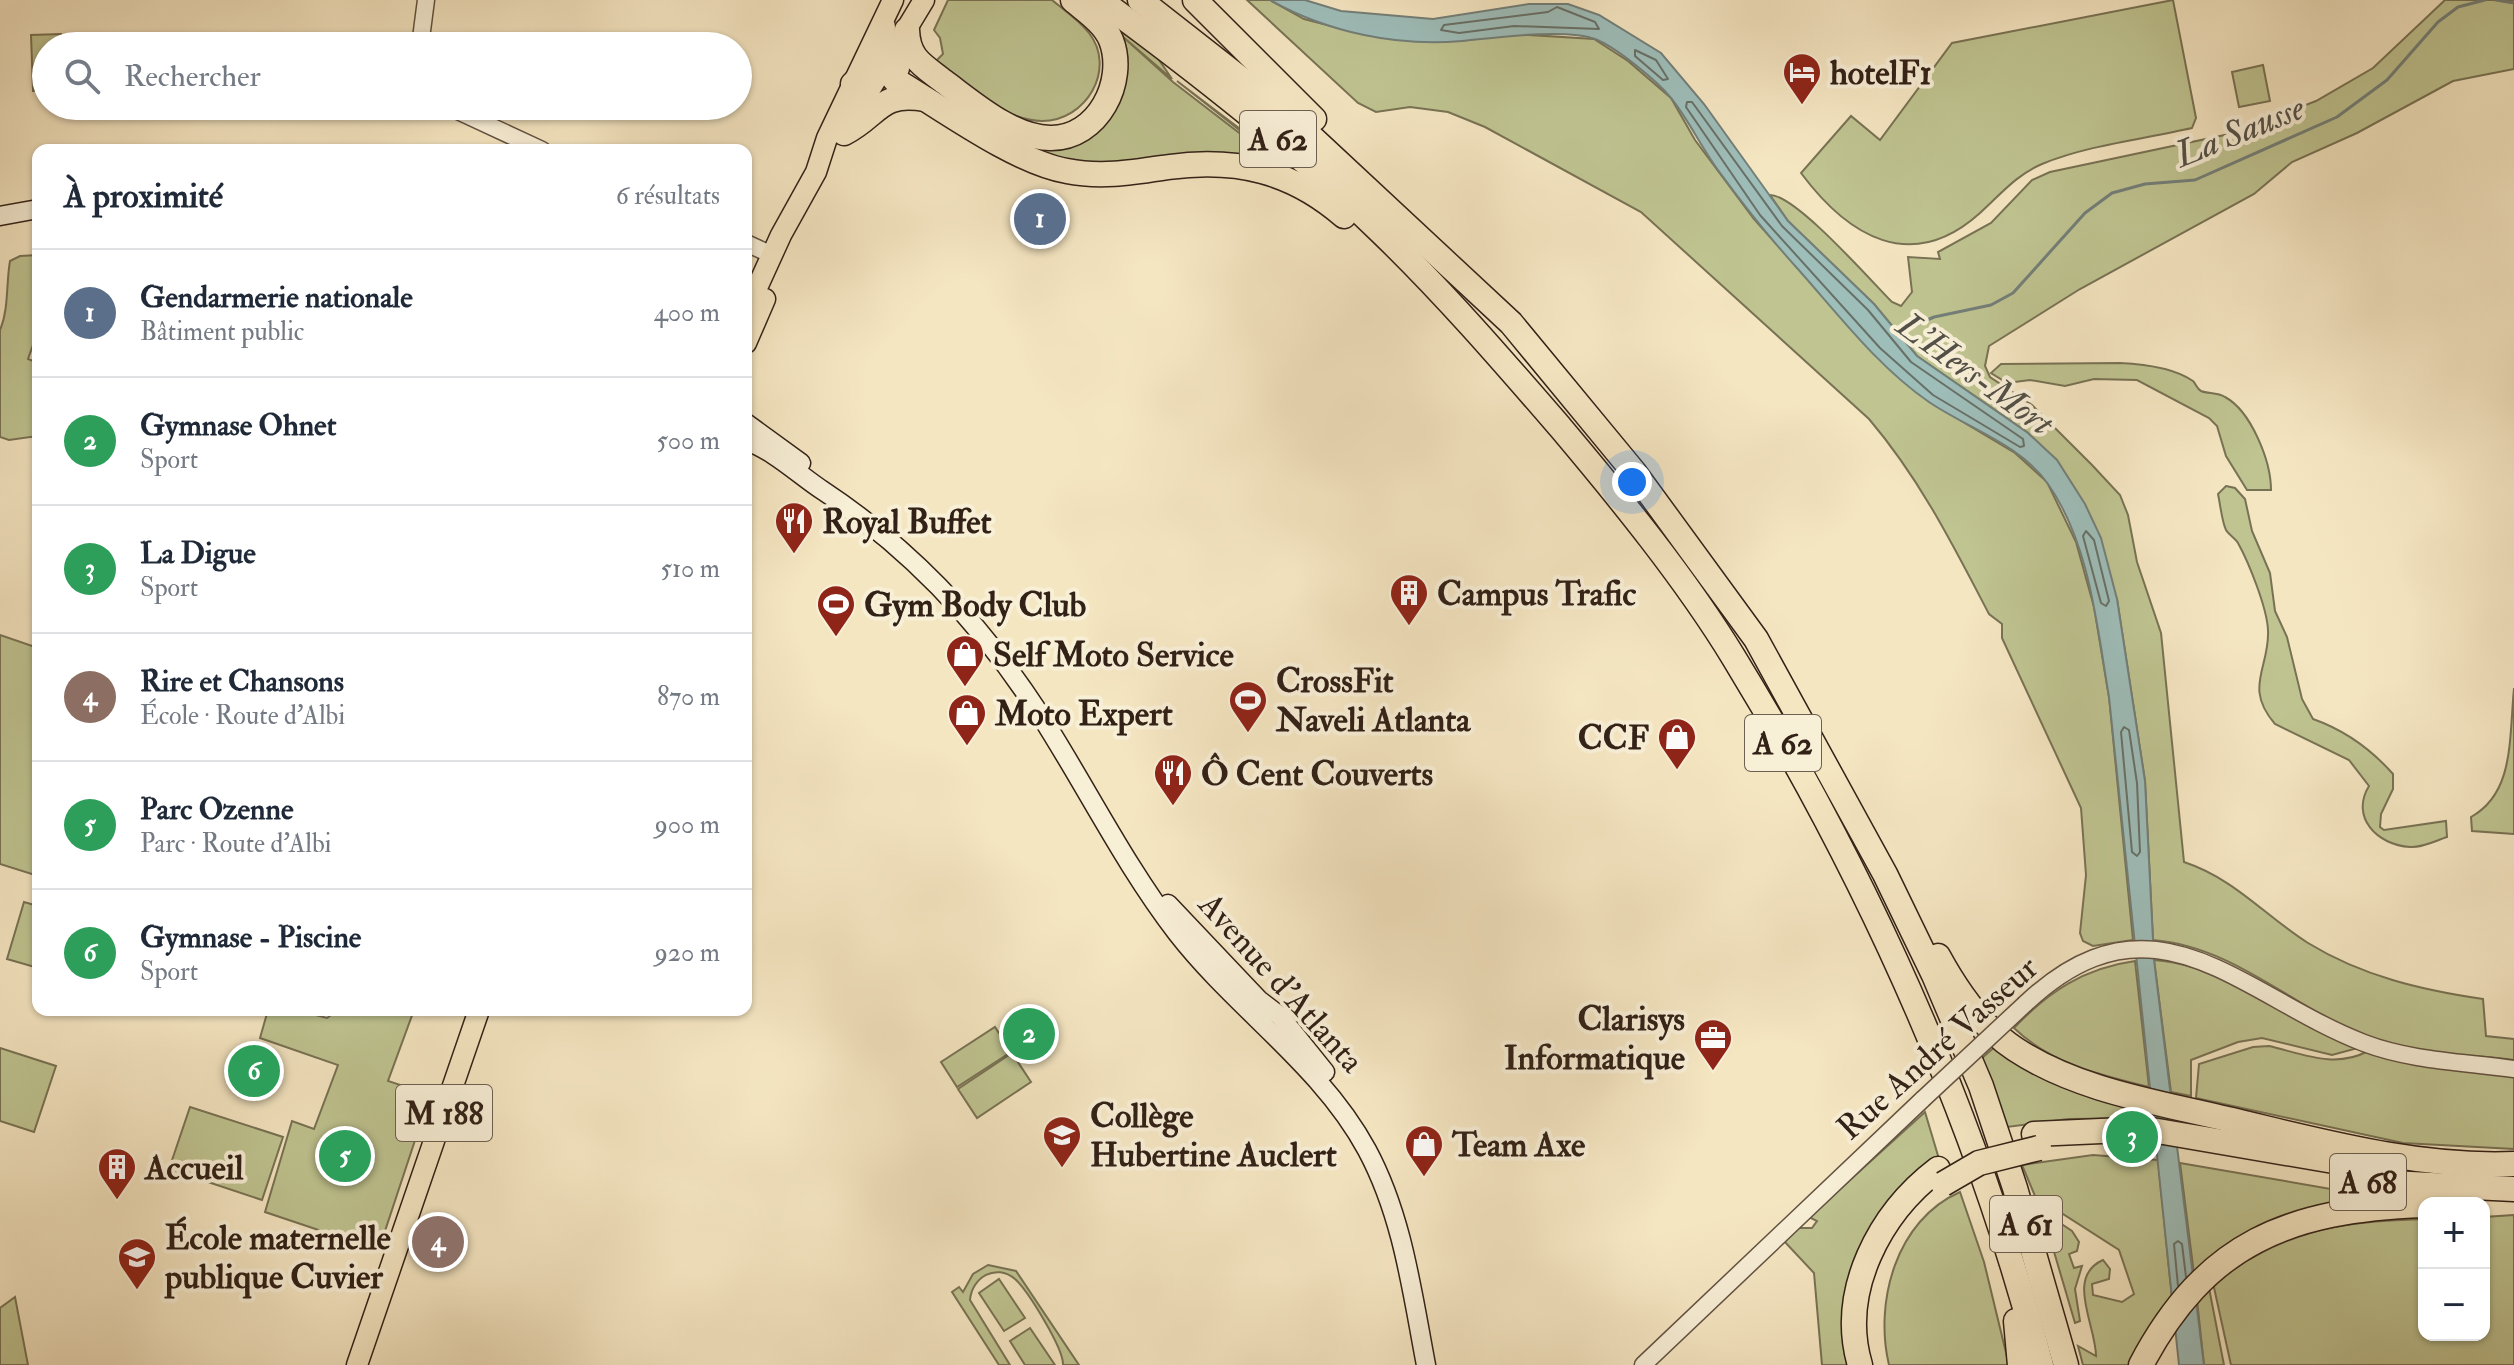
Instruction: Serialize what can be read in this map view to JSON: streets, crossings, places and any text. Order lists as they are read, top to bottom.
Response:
{
  "streets": {
    "highway": ["A 62", "A 68", "A 61"],
    "main road": ["Avenue d'Atlanta", "M 188"],
    "street": ["Rue André Vasseur"]
  },
  "crossings": [
    ["A 62", "A 61"]
  ],
  "water": ["La Sausse", "L'Hers-Mort"],
  "places": {
    "hotel": ["hotelF1"],
    "restaurant": ["Royal Buffet", "Ô Cent Couverts"],
    "building": ["Campus Trafic", "Accueil"],
    "sports": ["Gym Body Club", "CrossFit Naveli Atlanta"],
    "shop": [
      "Self Moto Service",
      "Moto Expert",
      "CCF",
      "Team Axe"
    ],
    "office": ["Clarisys Informatique"],
    "school or university": ["Collège Hubertine Auclert", "École maternelle publique Cuvier"]
  },
  "page": {
    "search": "Rechercher",
    "heading": ["À proximité", "6 résultats"],
    "pins": [
      "1",
      "2",
      "6",
      "3",
      "5",
      "4"
    ],
    "list": [
      {
        "mark": "1",
        "name": "Gendarmerie nationale",
        "note": "Bâtiment public",
        "value": "400 m"
      },
      {
        "mark": "2",
        "name": "Gymnase Ohnet",
        "note": "Sport",
        "value": "500 m"
      },
      {
        "mark": "3",
        "name": "La Digue",
        "note": "Sport",
        "value": "510 m"
      },
      {
        "mark": "4",
        "name": "Rire et Chansons",
        "note": "École · Route d'Albi",
        "value": "870 m"
      },
      {
        "mark": "5",
        "name": "Parc Ozenne",
        "note": "Parc · Route d'Albi",
        "value": "900 m"
      },
      {
        "mark": "6",
        "name": "Gymnase - Piscine",
        "note": "Sport",
        "value": "920 m"
      }
    ],
    "map_buttons": ["+", "−"]
  }
}
